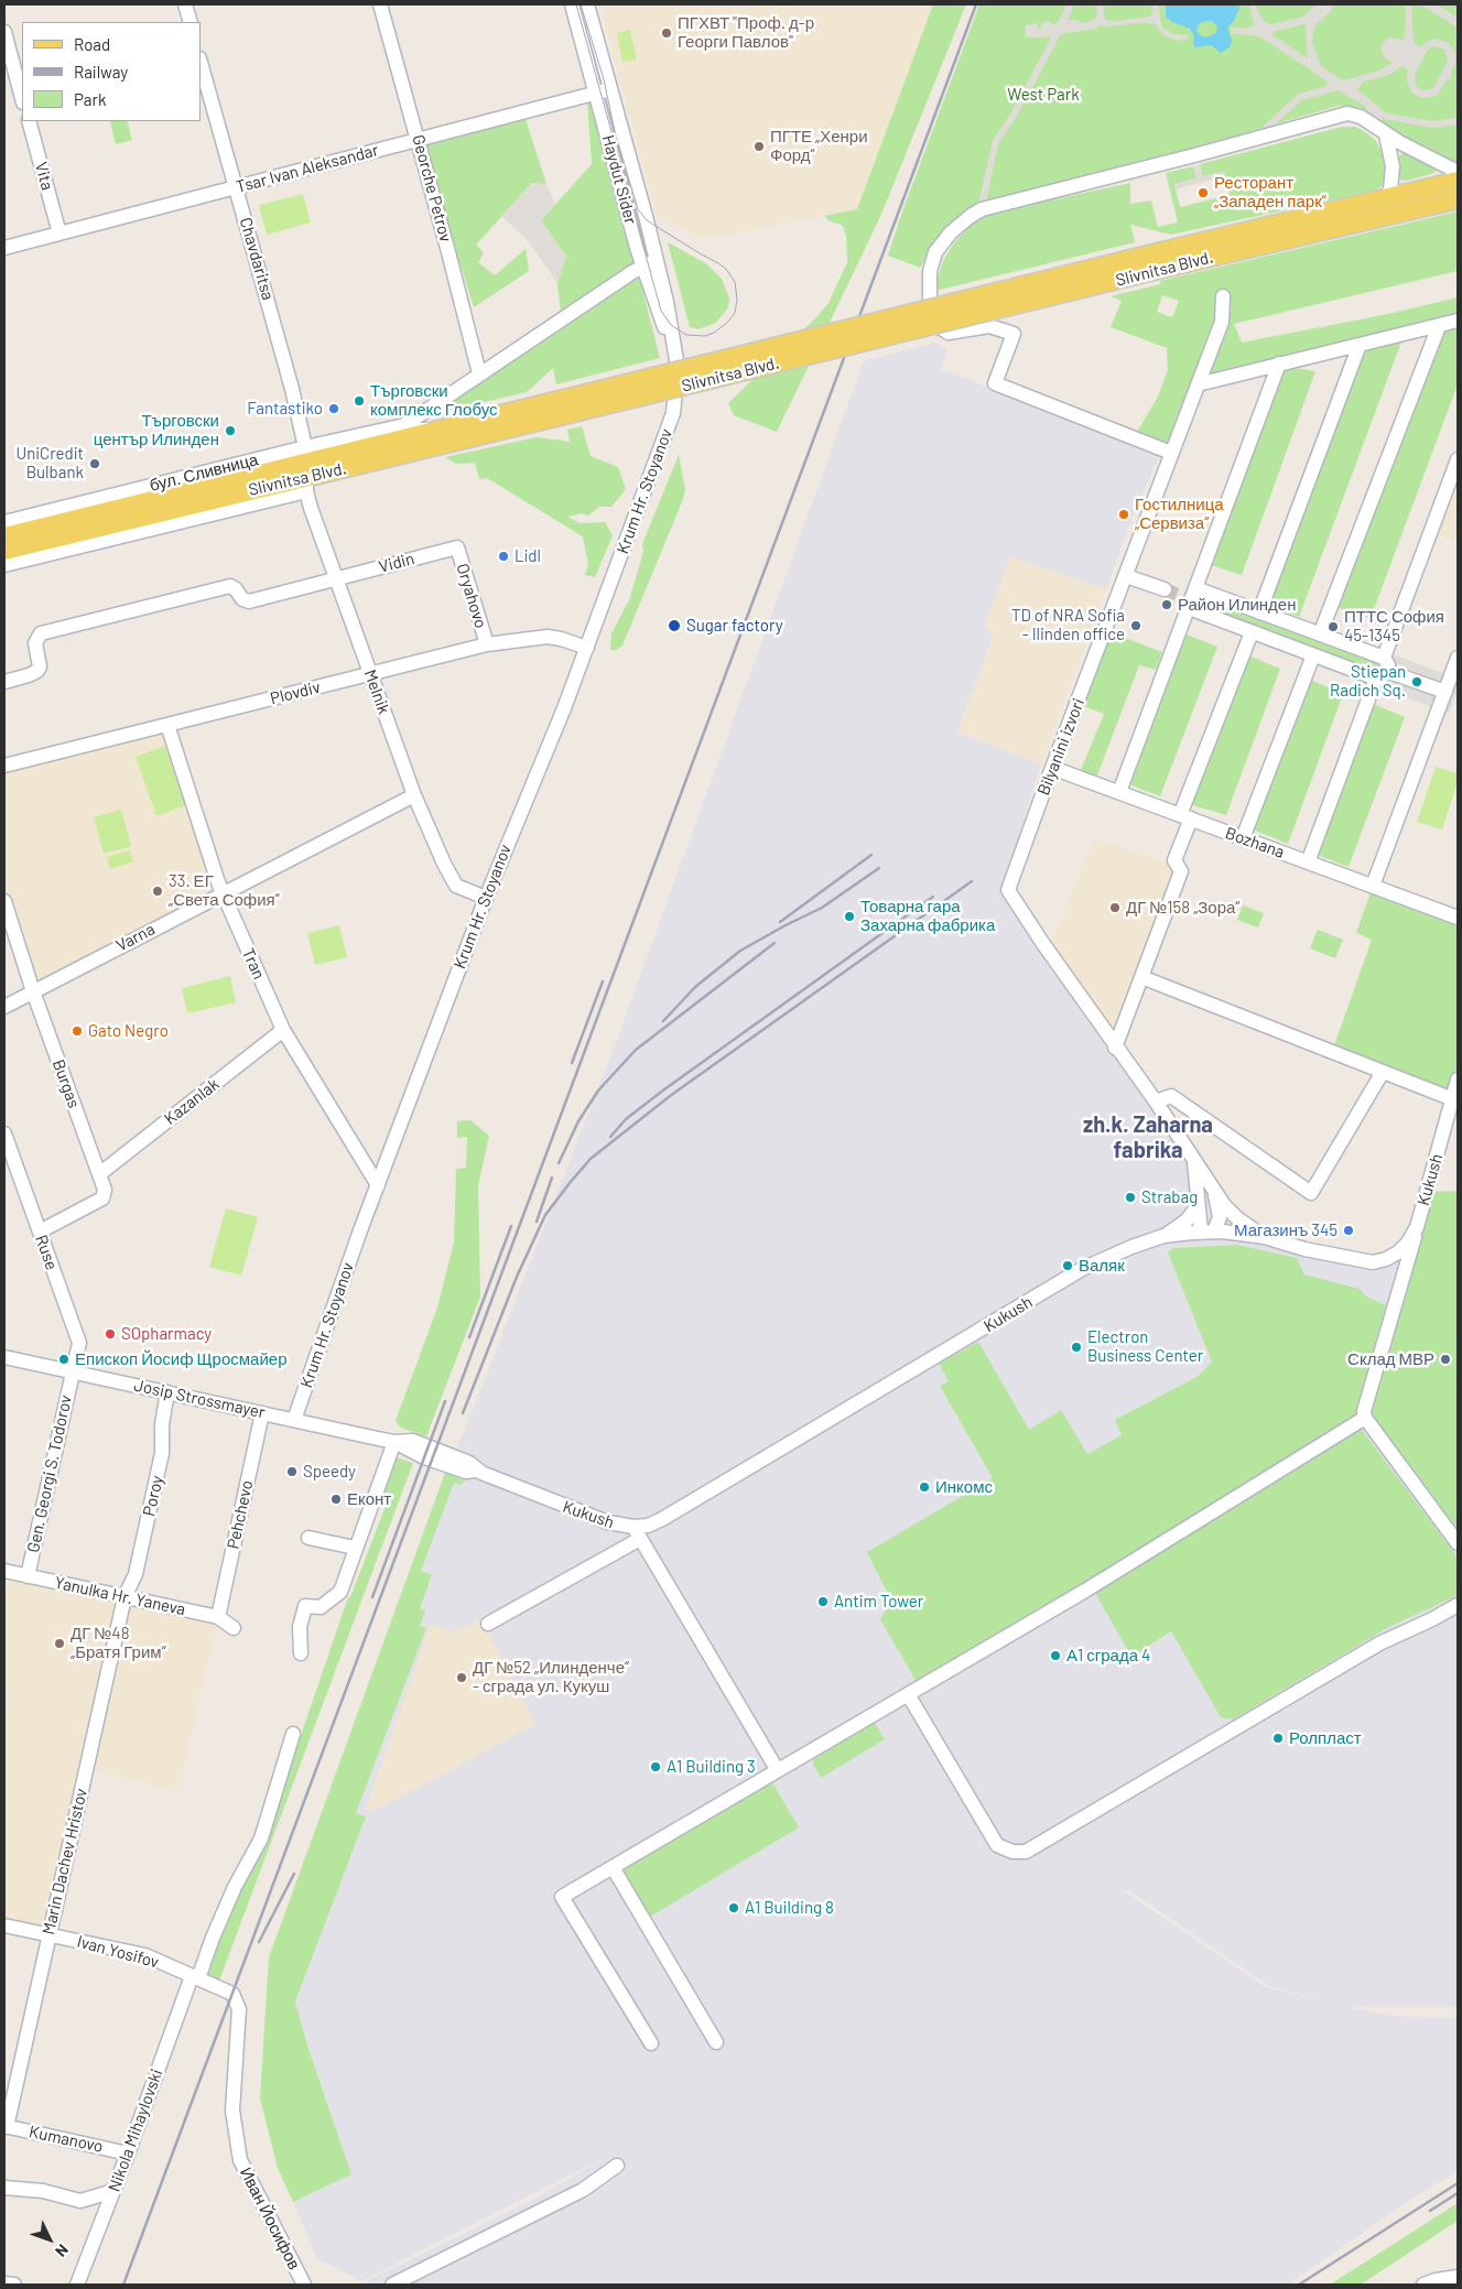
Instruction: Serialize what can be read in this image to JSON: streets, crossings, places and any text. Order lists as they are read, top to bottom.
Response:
{
  "streets": {
    "main road": ["Slivnitsa Blvd."],
    "street": [
      "Tsar Ivan Aleksandar",
      "Vita",
      "Haydut Sider",
      "Georche Petrov",
      "Chavdaritsa",
      "бул. Сливница",
      "Krum Hr. Stoyanov",
      "Vidin",
      "Oryahovo",
      "Melnik",
      "Plovdiv",
      "Bilyanini izvori",
      "Bozhana",
      "Varna",
      "Tran",
      "Burgas",
      "Kazanlak",
      "Kukush",
      "Ruse",
      "Josip Strossmayer",
      "Gen. Georgi S. Todorov",
      "Poroy",
      "Pehchevo",
      "Yanulka Hr. Yaneva",
      "Marin Dachev Hristov",
      "Ivan Yosifov",
      "Nikola Mihaylovski",
      "Kumanovo",
      "Иван Йосифов"
    ]
  },
  "crossings": [
    ["Tsar Ivan Aleksandar", "Vita"],
    ["Tsar Ivan Aleksandar", "Haydut Sider"],
    ["Tsar Ivan Aleksandar", "Georche Petrov"],
    ["Tsar Ivan Aleksandar", "Chavdaritsa"],
    ["Haydut Sider", "Krum Hr. Stoyanov"],
    ["Chavdaritsa", "Slivnitsa Blvd."],
    ["Chavdaritsa", "бул. Сливница"],
    ["Chavdaritsa", "Melnik"],
    ["Slivnitsa Blvd.", "бул. Сливница"],
    ["Slivnitsa Blvd.", "Melnik"],
    ["бул. Сливница", "Melnik"],
    ["Krum Hr. Stoyanov", "Melnik"],
    ["Krum Hr. Stoyanov", "Plovdiv"],
    ["Krum Hr. Stoyanov", "Tran"],
    ["Krum Hr. Stoyanov", "Josip Strossmayer"],
    ["Vidin", "Oryahovo"],
    ["Vidin", "Melnik"],
    ["Oryahovo", "Plovdiv"],
    ["Melnik", "Plovdiv"],
    ["Melnik", "Varna"],
    ["Plovdiv", "Tran"],
    ["Bilyanini izvori", "Bozhana"],
    ["Bilyanini izvori", "Kukush"],
    ["Varna", "Tran"],
    ["Varna", "Burgas"],
    ["Tran", "Kazanlak"],
    ["Burgas", "Kazanlak"],
    ["Burgas", "Ruse"],
    ["Kukush", "Josip Strossmayer"],
    ["Ruse", "Josip Strossmayer"],
    ["Ruse", "Gen. Georgi S. Todorov"],
    ["Josip Strossmayer", "Gen. Georgi S. Todorov"],
    ["Josip Strossmayer", "Poroy"],
    ["Josip Strossmayer", "Pehchevo"],
    ["Gen. Georgi S. Todorov", "Yanulka Hr. Yaneva"],
    ["Poroy", "Yanulka Hr. Yaneva"],
    ["Poroy", "Marin Dachev Hristov"],
    ["Pehchevo", "Yanulka Hr. Yaneva"],
    ["Yanulka Hr. Yaneva", "Marin Dachev Hristov"],
    ["Marin Dachev Hristov", "Ivan Yosifov"],
    ["Marin Dachev Hristov", "Kumanovo"],
    ["Ivan Yosifov", "Nikola Mihaylovski"],
    ["Ivan Yosifov", "Иван Йосифов"],
    ["Nikola Mihaylovski", "Kumanovo"],
    ["Nikola Mihaylovski", "Иван Йосифов"]
  ],
  "districts": ["zh.k. Zaharna fabrika"],
  "parks": ["West Park"],
  "places": [
    "ПГХВТ \"Проф. д-р Георги Павлов\"",
    "ПГТЕ „Хенри Форд“",
    "Ресторант „Западен парк“",
    "Търговски комплекс Глобус",
    "Fantastiko",
    "Търговски център Илинден",
    "UniCredit Bulbank",
    "Гостилница „Сервиза“",
    "Lidl",
    "Район Илинден",
    "Sugar factory",
    "TD of NRA Sofia - Ilinden office",
    "ПТТС София 45-1345",
    "Stiepan Radich Sq.",
    "33. ЕГ „Света София“",
    "ДГ №158 „Зора“",
    "Товарна гара Захарна фабрика",
    "Gato Negro",
    "Strabag",
    "Магазинъ 345",
    "Валяк",
    "SOpharmacy",
    "Electron Business Center",
    "Епископ Йосиф Щросмайер",
    "Склад МВР",
    "Speedy",
    "Инкомс",
    "Еконт",
    "Antim Tower",
    "ДГ №48 „Братя Грим“",
    "А1 сграда 4",
    "ДГ №52 „Илинденче“ - сграда ул. Кукуш",
    "Ролпласт",
    "A1 Building 3",
    "A1 Building 8"
  ],
  "legend": ["Road", "Railway", "Park"],
  "north": "bottom right"
}
